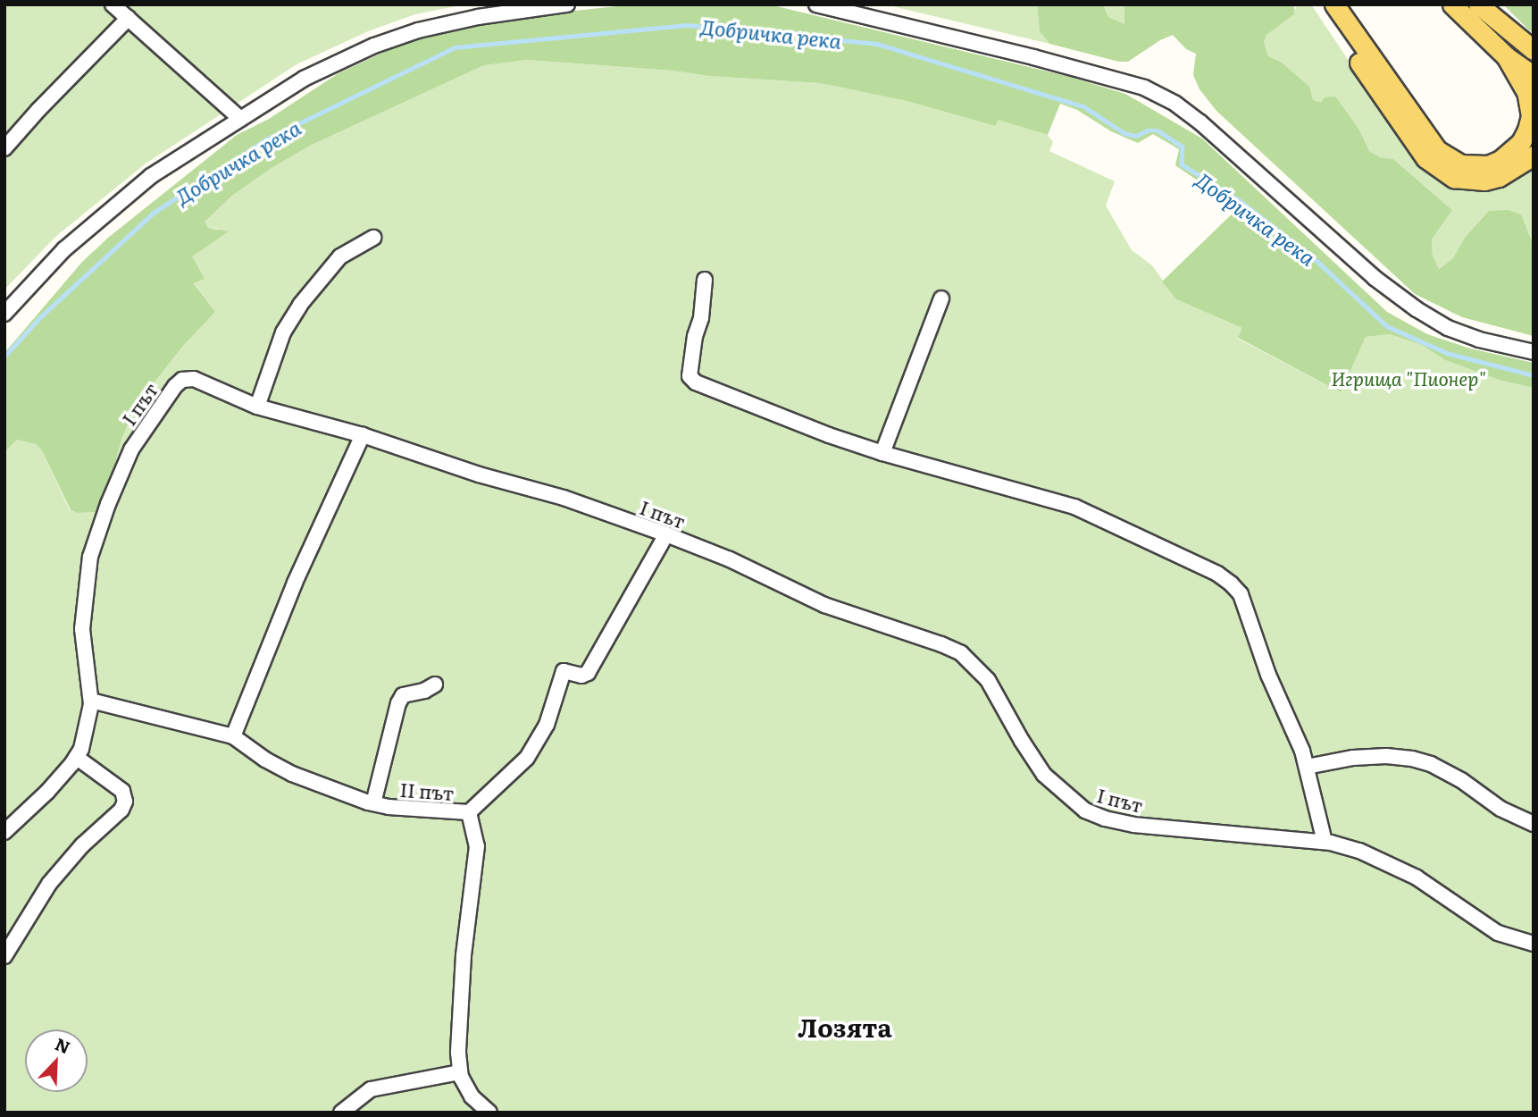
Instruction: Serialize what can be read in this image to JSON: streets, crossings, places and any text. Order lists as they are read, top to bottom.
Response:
{
  "streets": {
    "street": ["І път", "ІІ път"]
  },
  "crossings": [
    ["І път", "ІІ път"]
  ],
  "districts": ["Лозята"],
  "water": ["Добричка река"],
  "parks": ["Игрища \"Пионер\""],
  "north": "top right"
}
